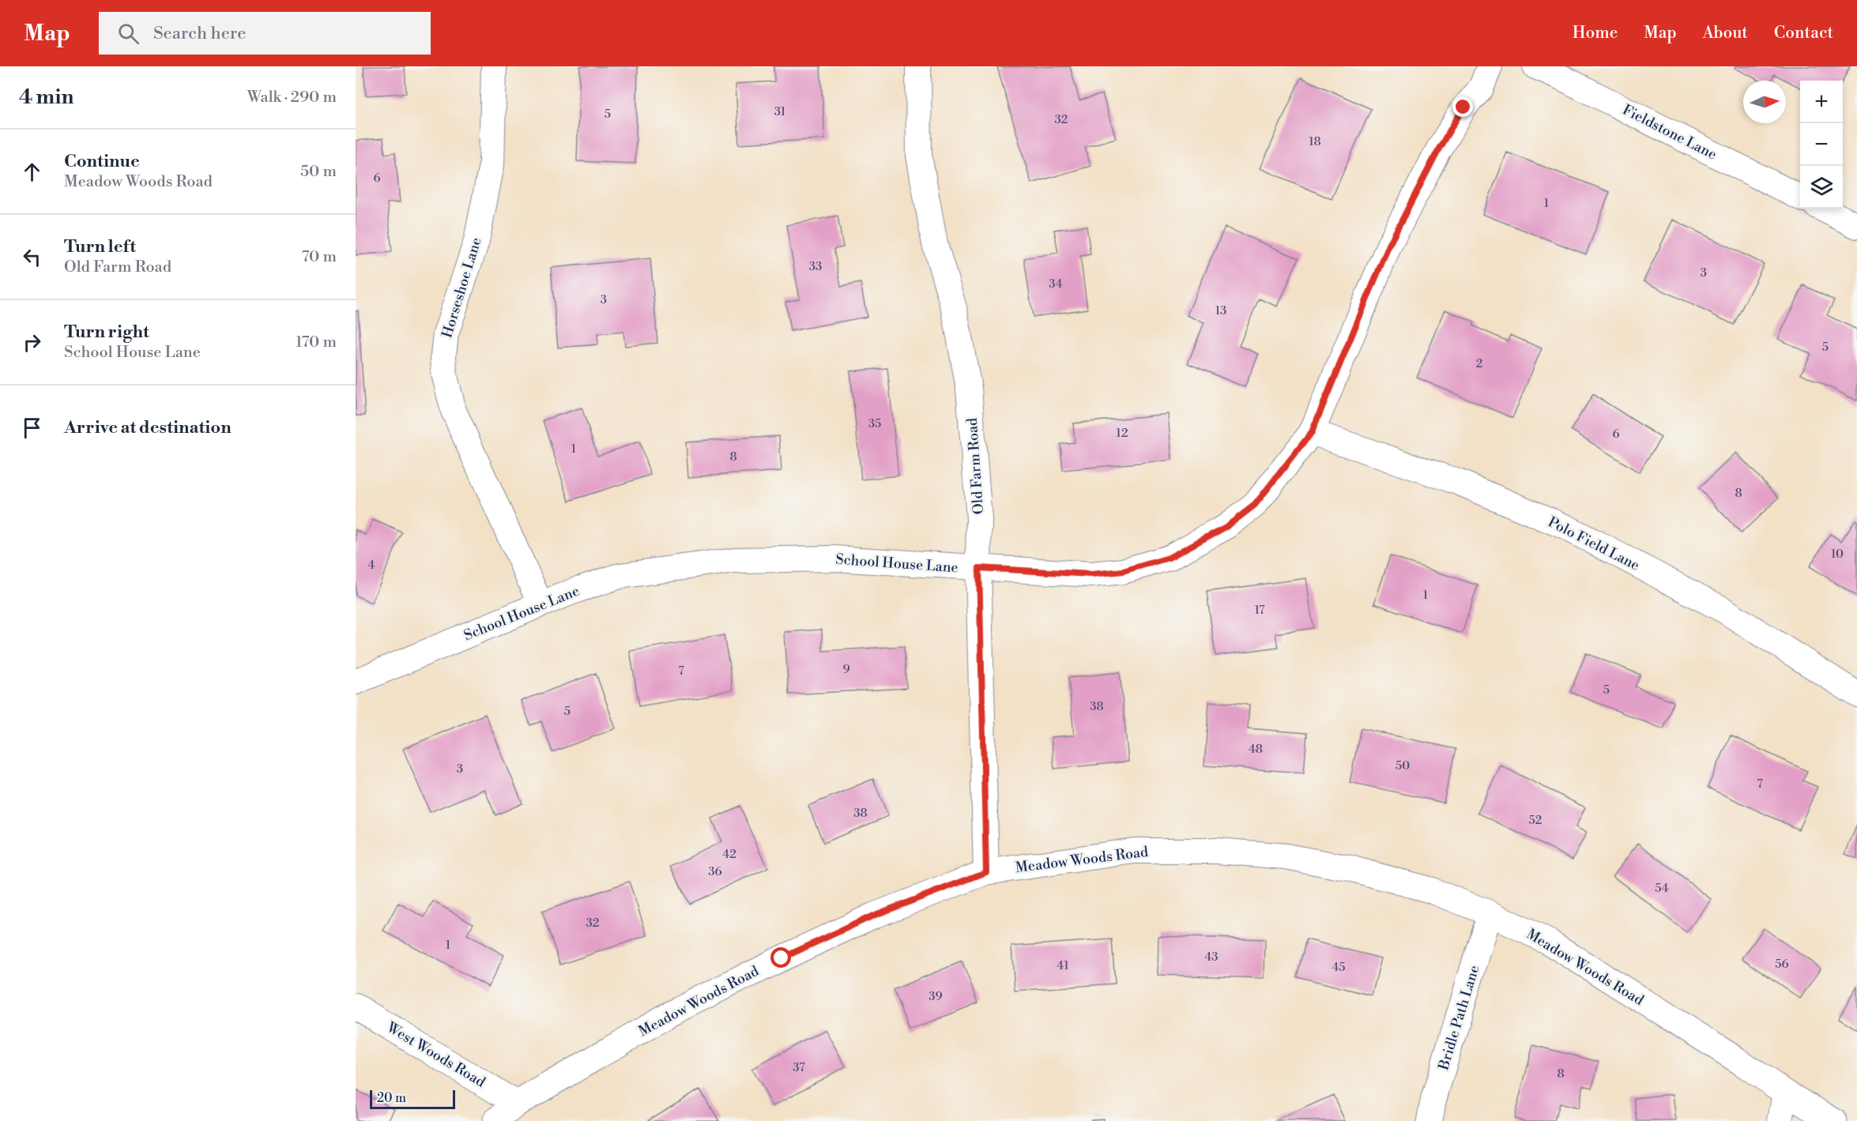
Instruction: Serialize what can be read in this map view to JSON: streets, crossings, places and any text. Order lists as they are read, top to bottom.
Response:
{
  "streets": {
    "street": [
      "Fieldstone Lane",
      "Horseshoe Lane",
      "Old Farm Road",
      "Polo Field Lane",
      "School House Lane",
      "Meadow Woods Road",
      "Bridle Path Lane",
      "West Woods Road"
    ]
  },
  "crossings": [
    ["Horseshoe Lane", "School House Lane"],
    ["Old Farm Road", "School House Lane"],
    ["Old Farm Road", "Meadow Woods Road"],
    ["Polo Field Lane", "School House Lane"],
    ["Meadow Woods Road", "Bridle Path Lane"],
    ["Meadow Woods Road", "West Woods Road"]
  ],
  "house_numbers": [
    "31",
    "5",
    "32",
    "18",
    "6",
    "1",
    "33",
    "3",
    "34",
    "3",
    "13",
    "5",
    "2",
    "35",
    "12",
    "6",
    "1",
    "8",
    "8",
    "10",
    "4",
    "1",
    "17",
    "9",
    "7",
    "5",
    "38",
    "5",
    "48",
    "50",
    "3",
    "7",
    "38",
    "52",
    "42",
    "36",
    "54",
    "32",
    "1",
    "43",
    "56",
    "41",
    "45",
    "39",
    "37",
    "8"
  ],
  "scale_bar": "20 m",
  "north": "right",
  "page": {
    "header": "Map",
    "search": "Search here",
    "nav": [
      "Home",
      "Map",
      "About",
      "Contact"
    ],
    "heading": ["4 min", "Walk · 290 m"],
    "map_buttons": ["+", "−"],
    "list": [
      ["Continue", "Meadow Woods Road", "50 m"],
      ["Turn left", "Old Farm Road", "70 m"],
      ["Turn right", "School House Lane", "170 m"],
      "Arrive at destination"
    ],
    "scale": "20 m"
  }
}
